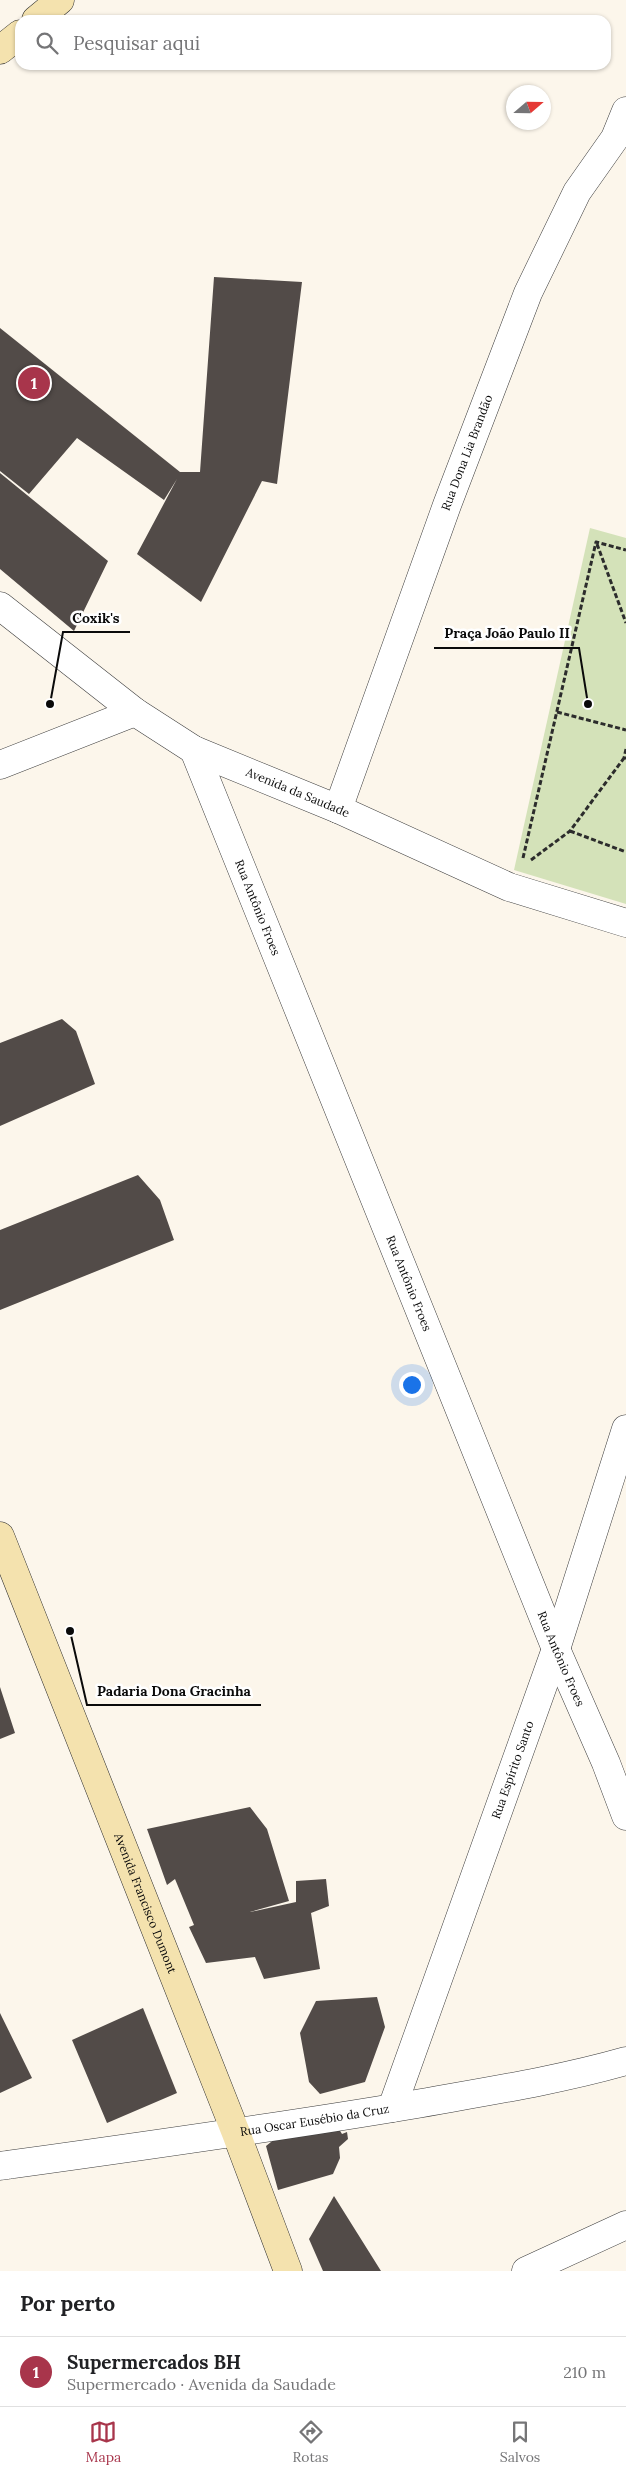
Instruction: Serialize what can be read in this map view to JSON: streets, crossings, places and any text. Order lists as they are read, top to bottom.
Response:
{
  "streets": {
    "street": [
      "Rua Dona Lia Brandão",
      "Avenida da Saudade",
      "Rua Antônio Froes",
      "Rua Espírito Santo",
      "Avenida Francisco Dumont",
      "Rua Oscar Eusébio da Cruz"
    ]
  },
  "crossings": [
    ["Rua Dona Lia Brandão", "Avenida da Saudade"],
    ["Avenida da Saudade", "Rua Antônio Froes"],
    ["Rua Antônio Froes", "Rua Espírito Santo"],
    ["Rua Espírito Santo", "Rua Oscar Eusébio da Cruz"],
    ["Avenida Francisco Dumont", "Rua Oscar Eusébio da Cruz"]
  ],
  "places": ["Coxik's", "Praça João Paulo II", "Padaria Dona Gracinha"],
  "north": "right",
  "page": {
    "search": "Pesquisar aqui",
    "pins": "1",
    "heading": "Por perto",
    "list": [
      {
        "mark": "1",
        "name": "Supermercados BH",
        "note": "Supermercado · Avenida da Saudade",
        "value": "210 m"
      }
    ],
    "nav": ["Mapa", "Rotas", "Salvos"]
  }
}
